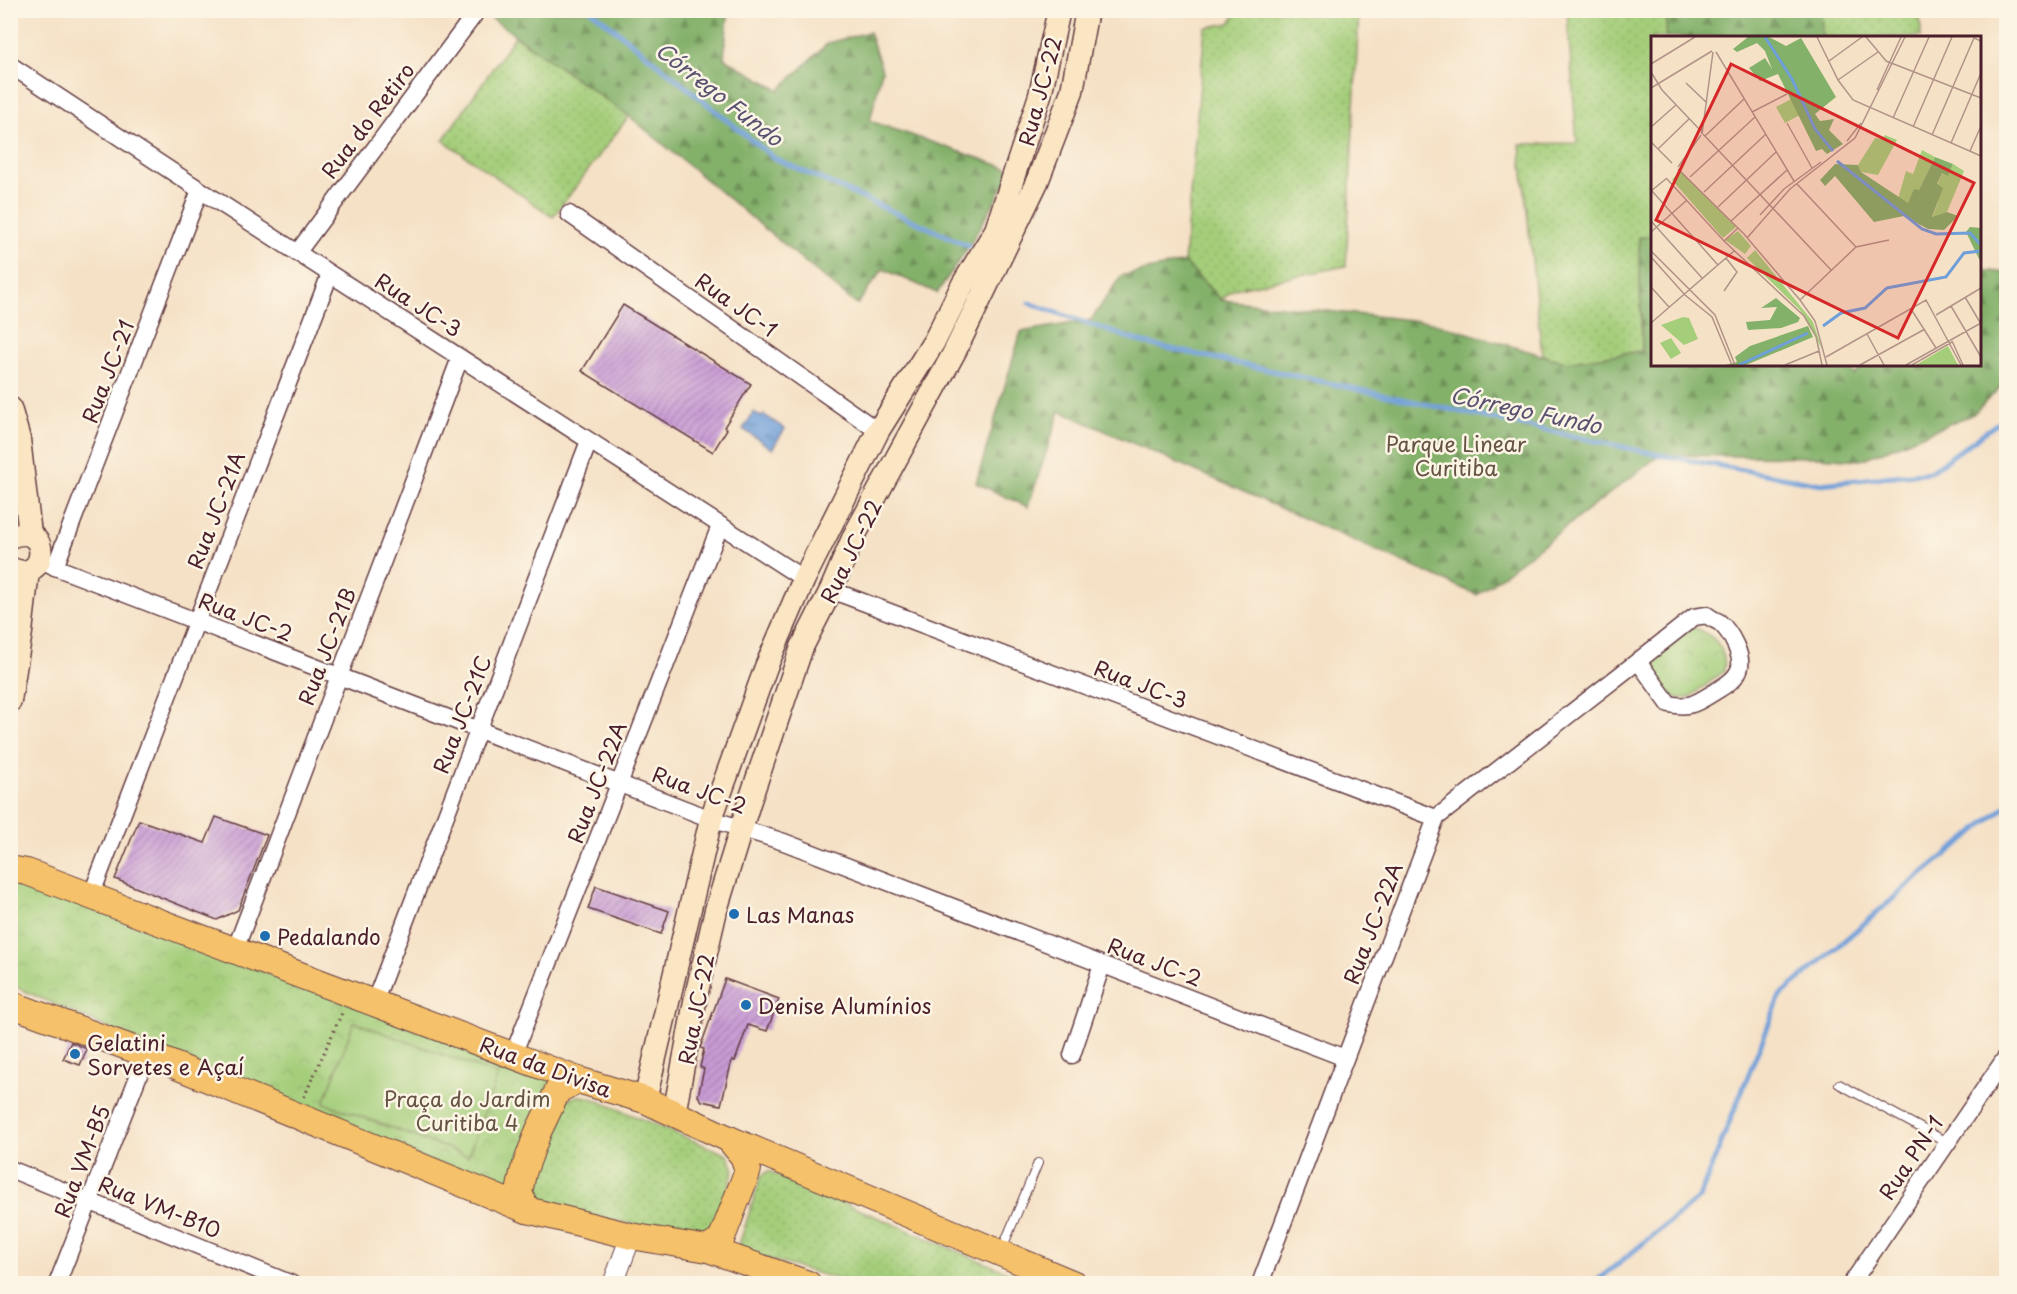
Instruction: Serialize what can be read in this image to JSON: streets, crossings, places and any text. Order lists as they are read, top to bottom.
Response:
{
  "streets": {
    "main road": ["Rua JC-22", "Rua da Divisa"],
    "street": [
      "Rua do Retiro",
      "Rua JC-3",
      "Rua JC-1",
      "Rua JC-21",
      "Rua JC-21A",
      "Rua JC-2",
      "Rua JC-21B",
      "Rua JC-21C",
      "Rua JC-22A",
      "Rua PN-1",
      "Rua VM-B5",
      "Rua VM-B10"
    ]
  },
  "crossings": [
    ["Rua JC-22", "Rua JC-3"],
    ["Rua JC-22", "Rua JC-1"],
    ["Rua JC-22", "Rua JC-2"],
    ["Rua JC-22", "Rua da Divisa"],
    ["Rua do Retiro", "Rua JC-3"],
    ["Rua JC-3", "Rua JC-21"],
    ["Rua JC-3", "Rua JC-21A"],
    ["Rua JC-3", "Rua JC-21B"],
    ["Rua JC-3", "Rua JC-21C"],
    ["Rua JC-3", "Rua JC-22A"],
    ["Rua JC-21", "Rua JC-2"],
    ["Rua JC-21A", "Rua JC-2"],
    ["Rua JC-21A", "Rua da Divisa"],
    ["Rua JC-2", "Rua JC-21B"],
    ["Rua JC-2", "Rua JC-21C"],
    ["Rua JC-2", "Rua JC-22A"],
    ["Rua JC-21B", "Rua da Divisa"],
    ["Rua JC-21C", "Rua da Divisa"],
    ["Rua JC-22A", "Rua da Divisa"],
    ["Rua VM-B5", "Rua VM-B10"]
  ],
  "water": ["Córrego Fundo"],
  "parks": ["Parque Linear Curitiba", "Praça do Jardim Curitiba 4"],
  "places": [
    "Las Manas",
    "Pedalando",
    "Denise Alumínios",
    "Gelatini Sorvetes e Açaí"
  ]
}
